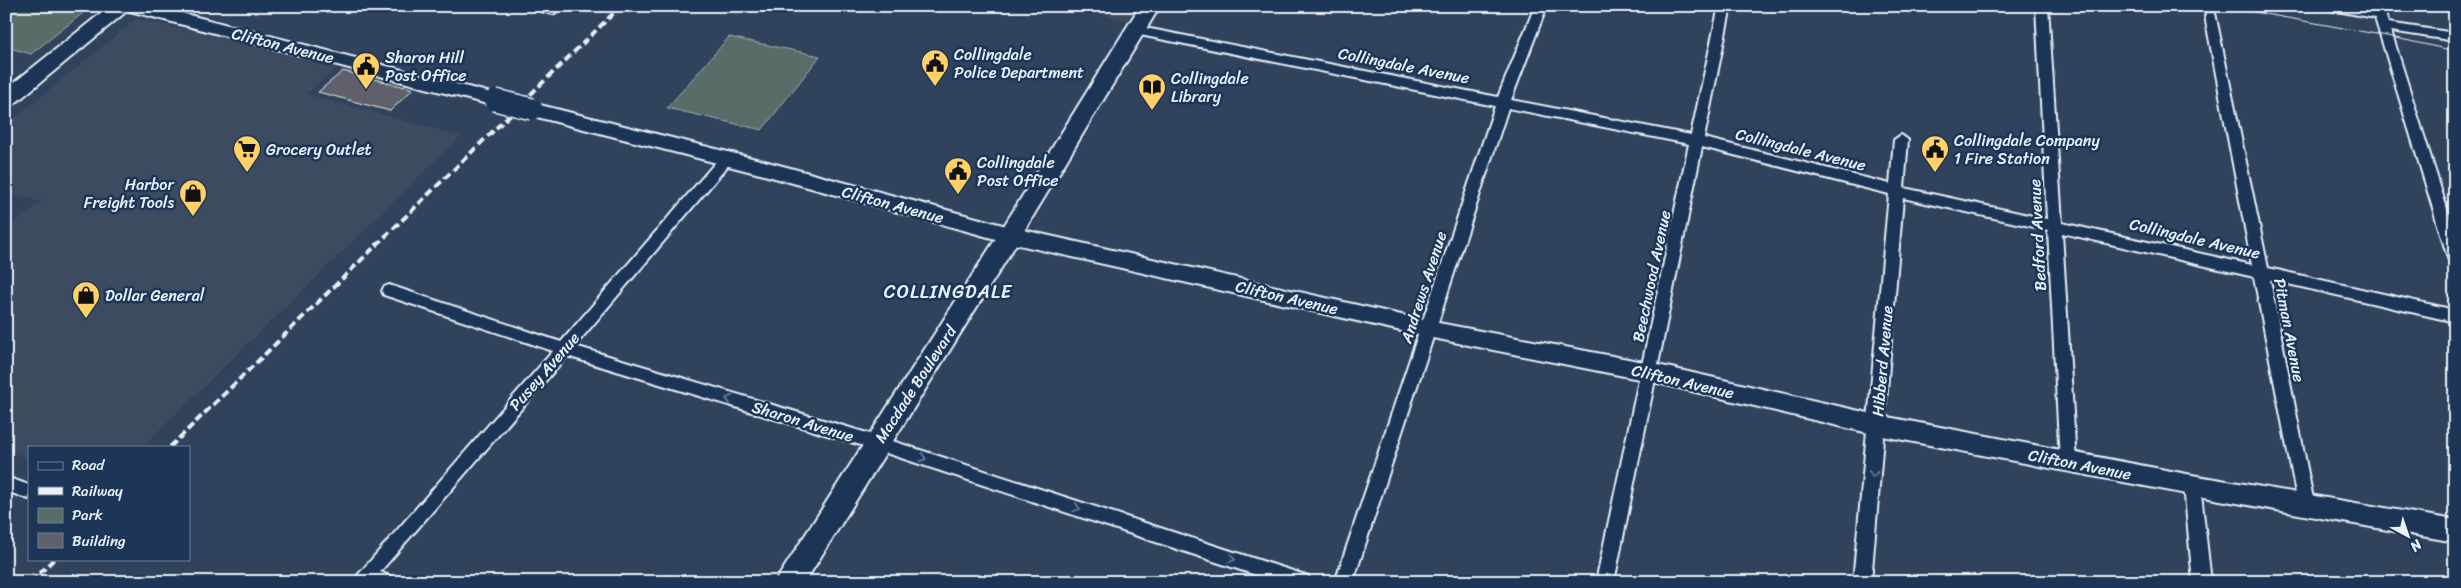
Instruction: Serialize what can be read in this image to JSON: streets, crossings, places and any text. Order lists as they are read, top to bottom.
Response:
{
  "streets": {
    "main road": ["Macdade Boulevard"],
    "street": [
      "Clifton Avenue",
      "Collingdale Avenue",
      "Bedford Avenue",
      "Beechwood Avenue",
      "Andrews Avenue",
      "Pitman Avenue",
      "Hibberd Avenue",
      "Pusey Avenue",
      "Sharon Avenue"
    ]
  },
  "crossings": [
    ["Clifton Avenue", "Bedford Avenue"],
    ["Clifton Avenue", "Beechwood Avenue"],
    ["Clifton Avenue", "Andrews Avenue"],
    ["Clifton Avenue", "Pitman Avenue"],
    ["Clifton Avenue", "Hibberd Avenue"],
    ["Clifton Avenue", "Pusey Avenue"],
    ["Clifton Avenue", "Macdade Boulevard"],
    ["Collingdale Avenue", "Bedford Avenue"],
    ["Collingdale Avenue", "Beechwood Avenue"],
    ["Collingdale Avenue", "Andrews Avenue"],
    ["Collingdale Avenue", "Pitman Avenue"],
    ["Collingdale Avenue", "Hibberd Avenue"],
    ["Collingdale Avenue", "Macdade Boulevard"],
    ["Pusey Avenue", "Sharon Avenue"],
    ["Macdade Boulevard", "Sharon Avenue"]
  ],
  "one_way": ["Hibberd Avenue"],
  "districts": ["COLLINGDALE"],
  "places": {
    "public building": [
      "Collingdale Police Department",
      "Sharon Hill Post Office",
      "Collingdale Company 1 Fire Station",
      "Collingdale Post Office"
    ],
    "library": ["Collingdale Library"],
    "supermarket": ["Grocery Outlet"],
    "shop": ["Harbor Freight Tools", "Dollar General"]
  },
  "legend": [
    "Road",
    "Railway",
    "Park",
    "Building"
  ],
  "north": "bottom right"
}
